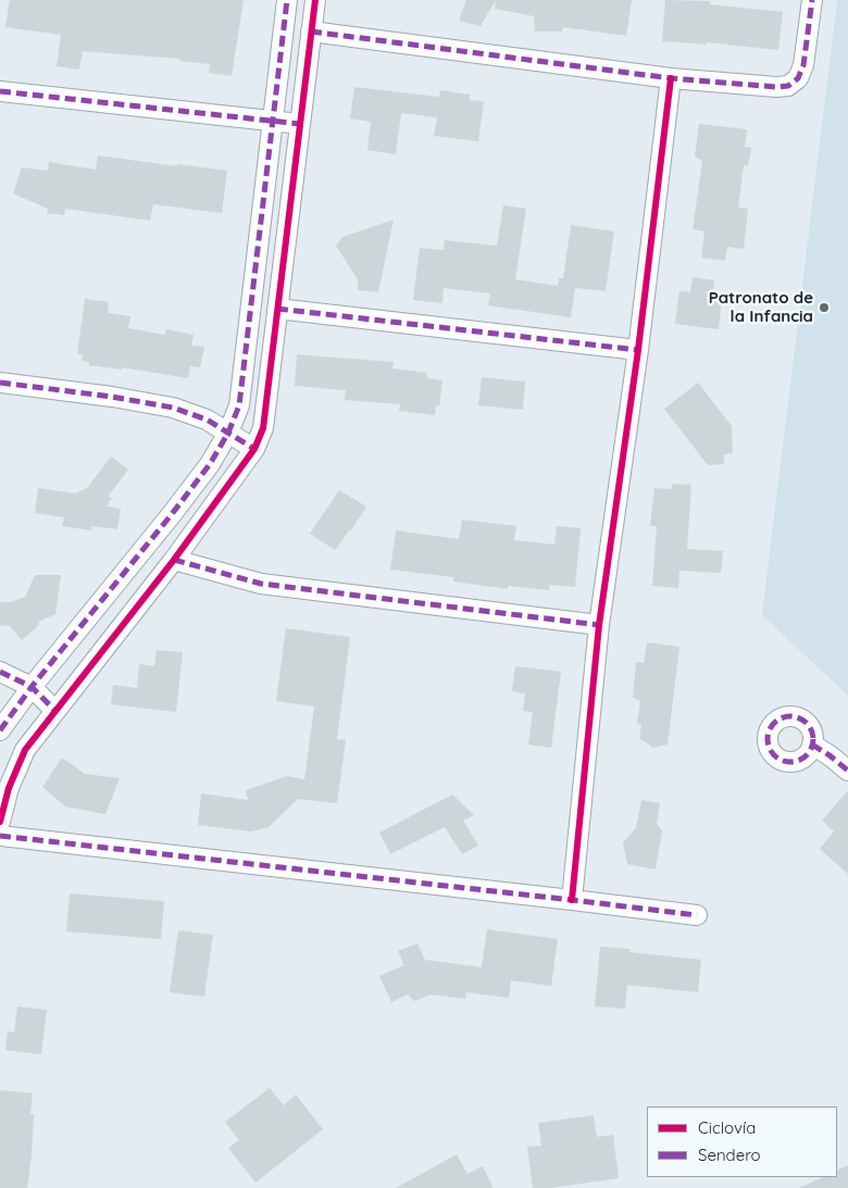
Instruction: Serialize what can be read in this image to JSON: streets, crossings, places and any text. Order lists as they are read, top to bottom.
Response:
{
  "places": ["Patronato de la Infancia"],
  "legend": ["Ciclovía", "Sendero"]
}
